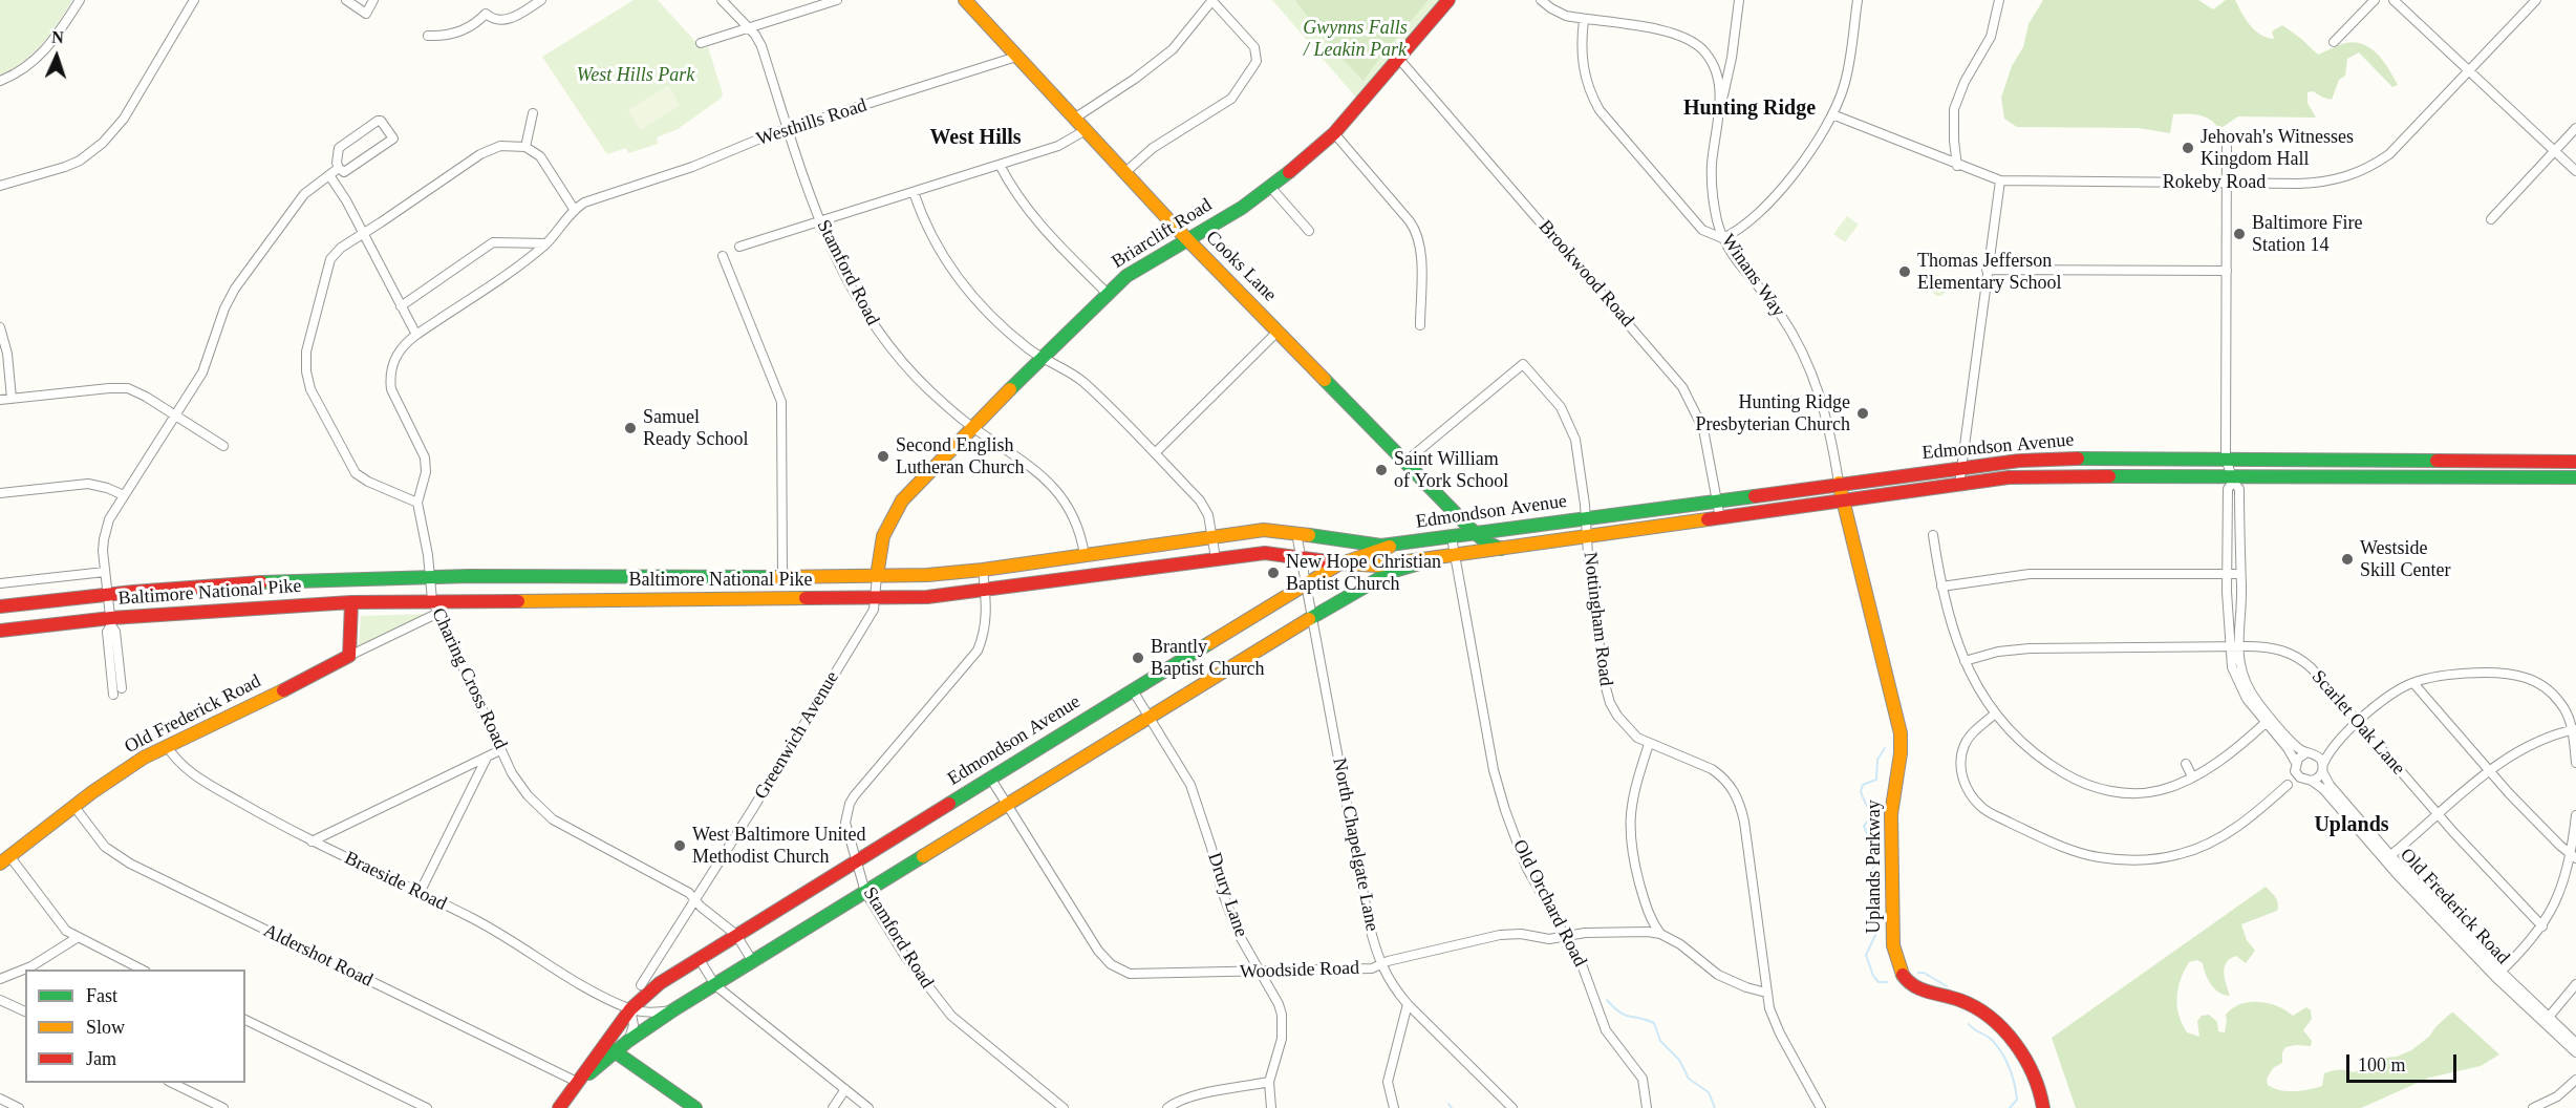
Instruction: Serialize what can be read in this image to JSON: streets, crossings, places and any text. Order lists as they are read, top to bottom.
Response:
{
  "streets": {
    "main road": [
      "Briarclift Road",
      "Cooks Lane",
      "Edmondson Avenue",
      "Baltimore National Pike",
      "Old Frederick Road",
      "Uplands Parkway"
    ],
    "street": [
      "Westhills Road",
      "Rokeby Road",
      "Stamford Road",
      "Brookwood Road",
      "Winans Way",
      "Nottingham Road",
      "Charing Cross Road",
      "Scarlet Oak Lane",
      "Greenwich Avenue",
      "North Chapelgate Lane",
      "Braeside Road",
      "Drury Lane",
      "Old Orchard Road",
      "Aldershot Road",
      "Woodside Road"
    ]
  },
  "crossings": [
    ["Westhills Road", "Cooks Lane"],
    ["Westhills Road", "Stamford Road"],
    ["Briarclift Road", "Cooks Lane"],
    ["Briarclift Road", "Stamford Road"],
    ["Briarclift Road", "Brookwood Road"],
    ["Briarclift Road", "Baltimore National Pike"],
    ["Briarclift Road", "Greenwich Avenue"],
    ["Cooks Lane", "Edmondson Avenue"],
    ["Cooks Lane", "Nottingham Road"],
    ["Stamford Road", "Edmondson Avenue"],
    ["Stamford Road", "Baltimore National Pike"],
    ["Brookwood Road", "Edmondson Avenue"],
    ["Winans Way", "Edmondson Avenue"],
    ["Winans Way", "Uplands Parkway"],
    ["Edmondson Avenue", "Baltimore National Pike"],
    ["Edmondson Avenue", "Nottingham Road"],
    ["Edmondson Avenue", "Charing Cross Road"],
    ["Edmondson Avenue", "Old Frederick Road"],
    ["Edmondson Avenue", "North Chapelgate Lane"],
    ["Edmondson Avenue", "Uplands Parkway"],
    ["Edmondson Avenue", "Braeside Road"],
    ["Edmondson Avenue", "Drury Lane"],
    ["Edmondson Avenue", "Old Orchard Road"],
    ["Edmondson Avenue", "Aldershot Road"],
    ["Edmondson Avenue", "Woodside Road"],
    ["Baltimore National Pike", "Charing Cross Road"],
    ["Baltimore National Pike", "Old Frederick Road"],
    ["Baltimore National Pike", "Greenwich Avenue"],
    ["Baltimore National Pike", "North Chapelgate Lane"],
    ["Nottingham Road", "Woodside Road"],
    ["Charing Cross Road", "Old Frederick Road"],
    ["Charing Cross Road", "Greenwich Avenue"],
    ["Old Frederick Road", "Scarlet Oak Lane"],
    ["Old Frederick Road", "Braeside Road"],
    ["Old Frederick Road", "Aldershot Road"],
    ["North Chapelgate Lane", "Woodside Road"],
    ["Drury Lane", "Woodside Road"],
    ["Old Orchard Road", "Woodside Road"]
  ],
  "districts": ["Hunting Ridge", "West Hills", "Uplands"],
  "parks": ["Gwynns Falls / Leakin Park", "West Hills Park"],
  "places": [
    "Jehovah's Witnesses Kingdom Hall",
    "Baltimore Fire Station 14",
    "Thomas Jefferson Elementary School",
    "Hunting Ridge Presbyterian Church",
    "Samuel Ready School",
    "Second English Lutheran Church",
    "Saint William of York School",
    "Westside Skill Center",
    "New Hope Christian Baptist Church",
    "Brantly Baptist Church",
    "West Baltimore United Methodist Church"
  ],
  "legend": ["Fast", "Slow", "Jam"],
  "scale_bar": "100 m",
  "north": "top"
}
